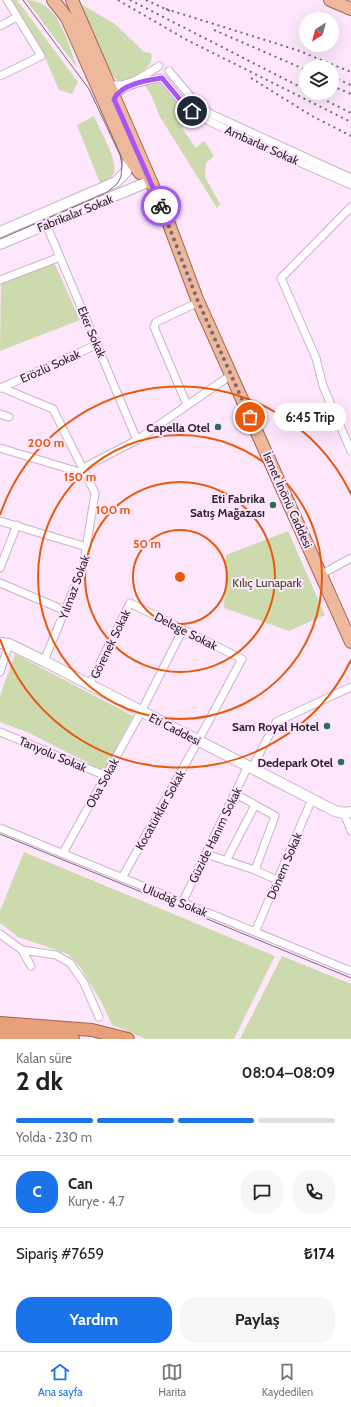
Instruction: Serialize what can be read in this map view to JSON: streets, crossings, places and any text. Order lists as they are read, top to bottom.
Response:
{
  "streets": {
    "main road": ["Fabrikalar Sokak", "İsmet İnönü Caddesi", "Eti Caddesi"],
    "street": [
      "Ambarlar Sokak",
      "Eker Sokak",
      "Erözlü Sokak",
      "Yılmaz Sokak",
      "Delege Sokak",
      "Görenek Sokak",
      "Tanyolu Sokak",
      "Oba Sokak",
      "Kocatürkler Sokak",
      "Güzide Hanım Sokak",
      "Dönem Sokak",
      "Uludağ Sokak"
    ]
  },
  "crossings": [
    ["Fabrikalar Sokak", "Eker Sokak"],
    ["Fabrikalar Sokak", "İsmet İnönü Caddesi"],
    ["Eker Sokak", "Erözlü Sokak"],
    ["Erözlü Sokak", "Yılmaz Sokak"],
    ["Yılmaz Sokak", "Eti Caddesi"],
    ["Delege Sokak", "Görenek Sokak"],
    ["Delege Sokak", "Oba Sokak"],
    ["Delege Sokak", "Kocatürkler Sokak"],
    ["Görenek Sokak", "Eti Caddesi"],
    ["Eti Caddesi", "Oba Sokak"],
    ["Eti Caddesi", "Kocatürkler Sokak"],
    ["Eti Caddesi", "Güzide Hanım Sokak"],
    ["Eti Caddesi", "Dönem Sokak"],
    ["Tanyolu Sokak", "Oba Sokak"],
    ["Oba Sokak", "Uludağ Sokak"],
    ["Kocatürkler Sokak", "Uludağ Sokak"],
    ["Güzide Hanım Sokak", "Uludağ Sokak"],
    ["Dönem Sokak", "Uludağ Sokak"]
  ],
  "parks": ["Kılıç Lunapark"],
  "places": [
    "6:45 Trip",
    "Capella Otel",
    "Eti Fabrika Satış Mağazası",
    "Sam Royal Hotel",
    "Dedepark Otel"
  ],
  "north": "bottom left",
  "page": {
    "bubble": "6:45 Trip",
    "heading": ["2 dk", "Kalan süre", "08:04–08:09"],
    "panel": [
      "Can",
      "Kurye · 4.7",
      "Sipariş #7659",
      "₺174"
    ],
    "bar": "Yolda · 230 m",
    "round": "C",
    "buttons": ["Yardım", "Paylaş"],
    "tabs": ["Ana sayfa", "Harita", "Kaydedilen"]
  },
  "rings": [
    "200 m",
    "150 m",
    "100 m",
    "50 m"
  ]
}
